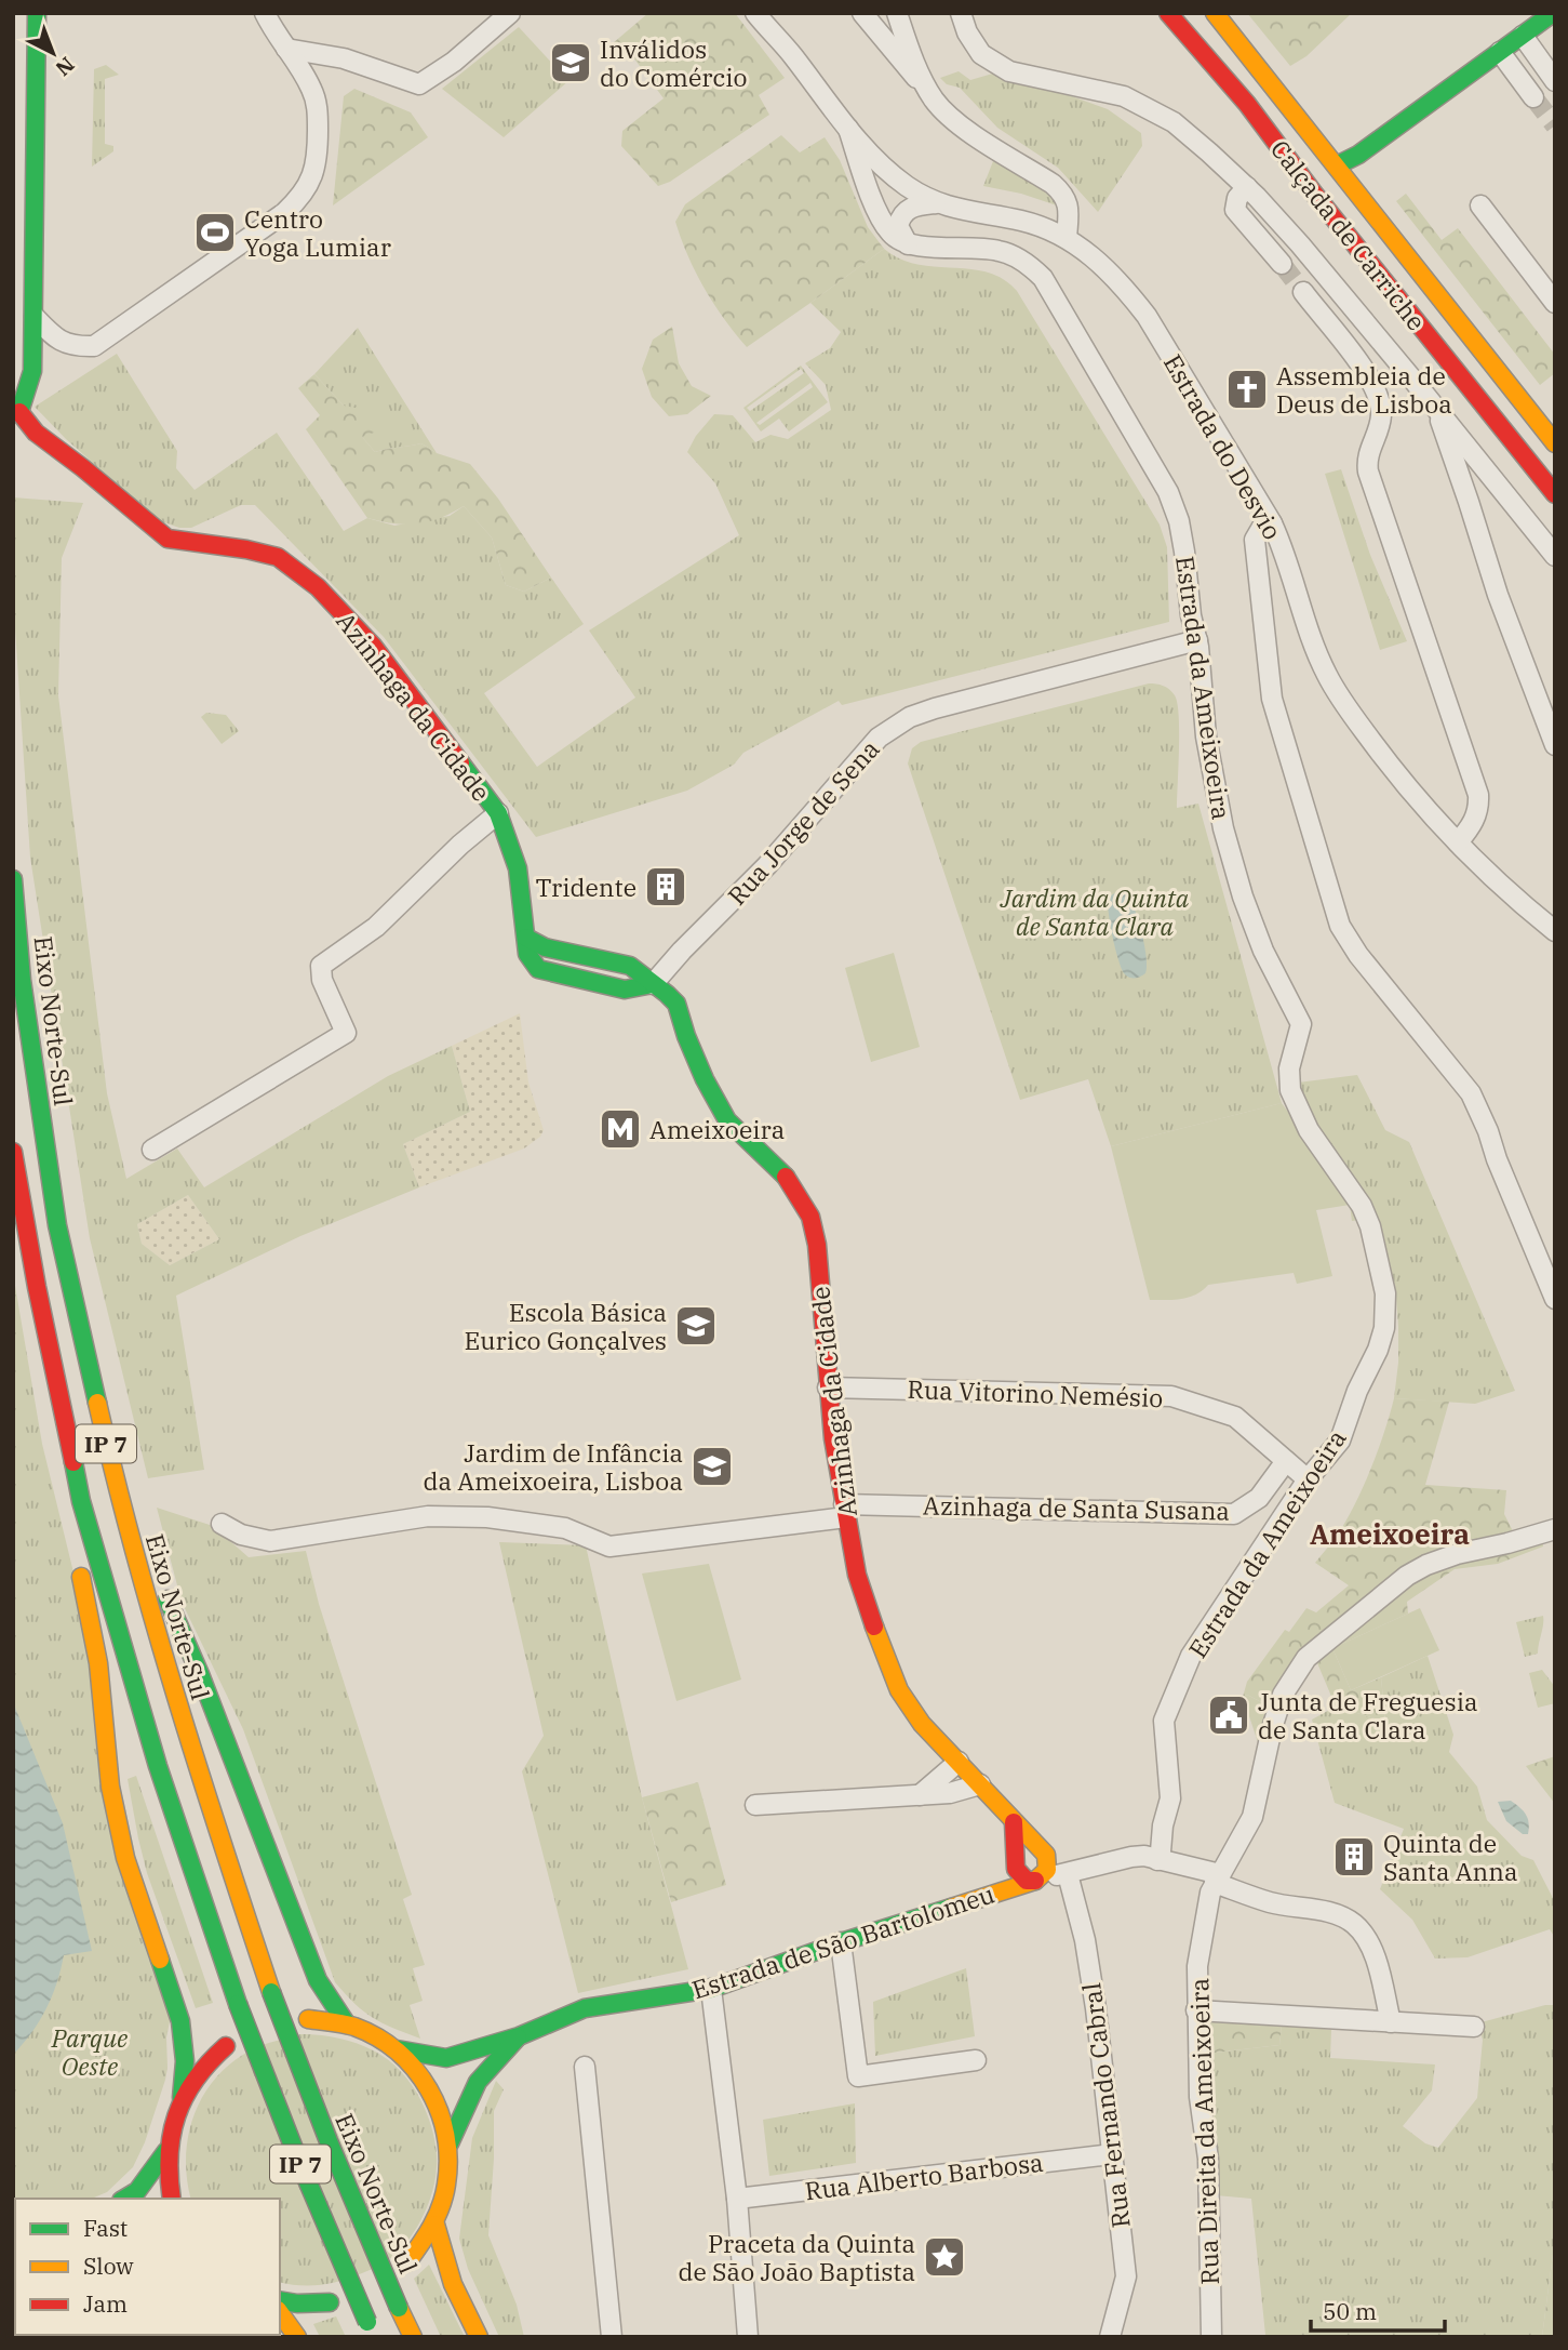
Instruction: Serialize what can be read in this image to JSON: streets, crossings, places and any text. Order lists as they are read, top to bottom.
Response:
{
  "streets": {
    "main road": [
      "Calçada de Carriche",
      "Azinhaga da Cidade",
      "Eixo Norte-Sul",
      "IP 7",
      "Estrada de São Bartolomeu"
    ],
    "street": [
      "Estrada do Desvio",
      "Estrada da Ameixoeira",
      "Rua Jorge de Sena",
      "Rua Vitorino Nemésio",
      "Azinhaga de Santa Susana",
      "Rua Fernando Cabral",
      "Rua Direita da Ameixoeira",
      "Rua Alberto Barbosa"
    ]
  },
  "crossings": [
    ["Estrada da Ameixoeira", "Rua Jorge de Sena"],
    ["Estrada da Ameixoeira", "Rua Vitorino Nemésio"],
    ["Estrada da Ameixoeira", "Estrada de São Bartolomeu"],
    ["Azinhaga da Cidade", "Rua Jorge de Sena"],
    ["Azinhaga da Cidade", "Rua Vitorino Nemésio"],
    ["Azinhaga da Cidade", "Azinhaga de Santa Susana"],
    ["Azinhaga da Cidade", "Estrada de São Bartolomeu"],
    ["Azinhaga da Cidade", "Rua Fernando Cabral"],
    ["Rua Vitorino Nemésio", "Azinhaga de Santa Susana"],
    ["Estrada de São Bartolomeu", "Rua Fernando Cabral"],
    ["Rua Fernando Cabral", "Rua Alberto Barbosa"]
  ],
  "districts": ["Ameixoeira"],
  "parks": ["Jardim da Quinta de Santa Clara", "Parque Oeste"],
  "places": {
    "school or university": ["Inválidos do Comércio", "Escola Básica Eurico Gonçalves", "Jardim de Infância da Ameixoeira, Lisboa"],
    "sports": ["Centro Yoga Lumiar"],
    "church": ["Assembleia de Deus de Lisboa"],
    "building": ["Tridente", "Quinta de Santa Anna"],
    "metro station": ["Ameixoeira"],
    "public building": ["Junta de Freguesia de Santa Clara"],
    "place": ["Praceta da Quinta de São João Baptista"]
  },
  "legend": ["Fast", "Slow", "Jam"],
  "scale_bar": "50 m",
  "north": "bottom right"
}
